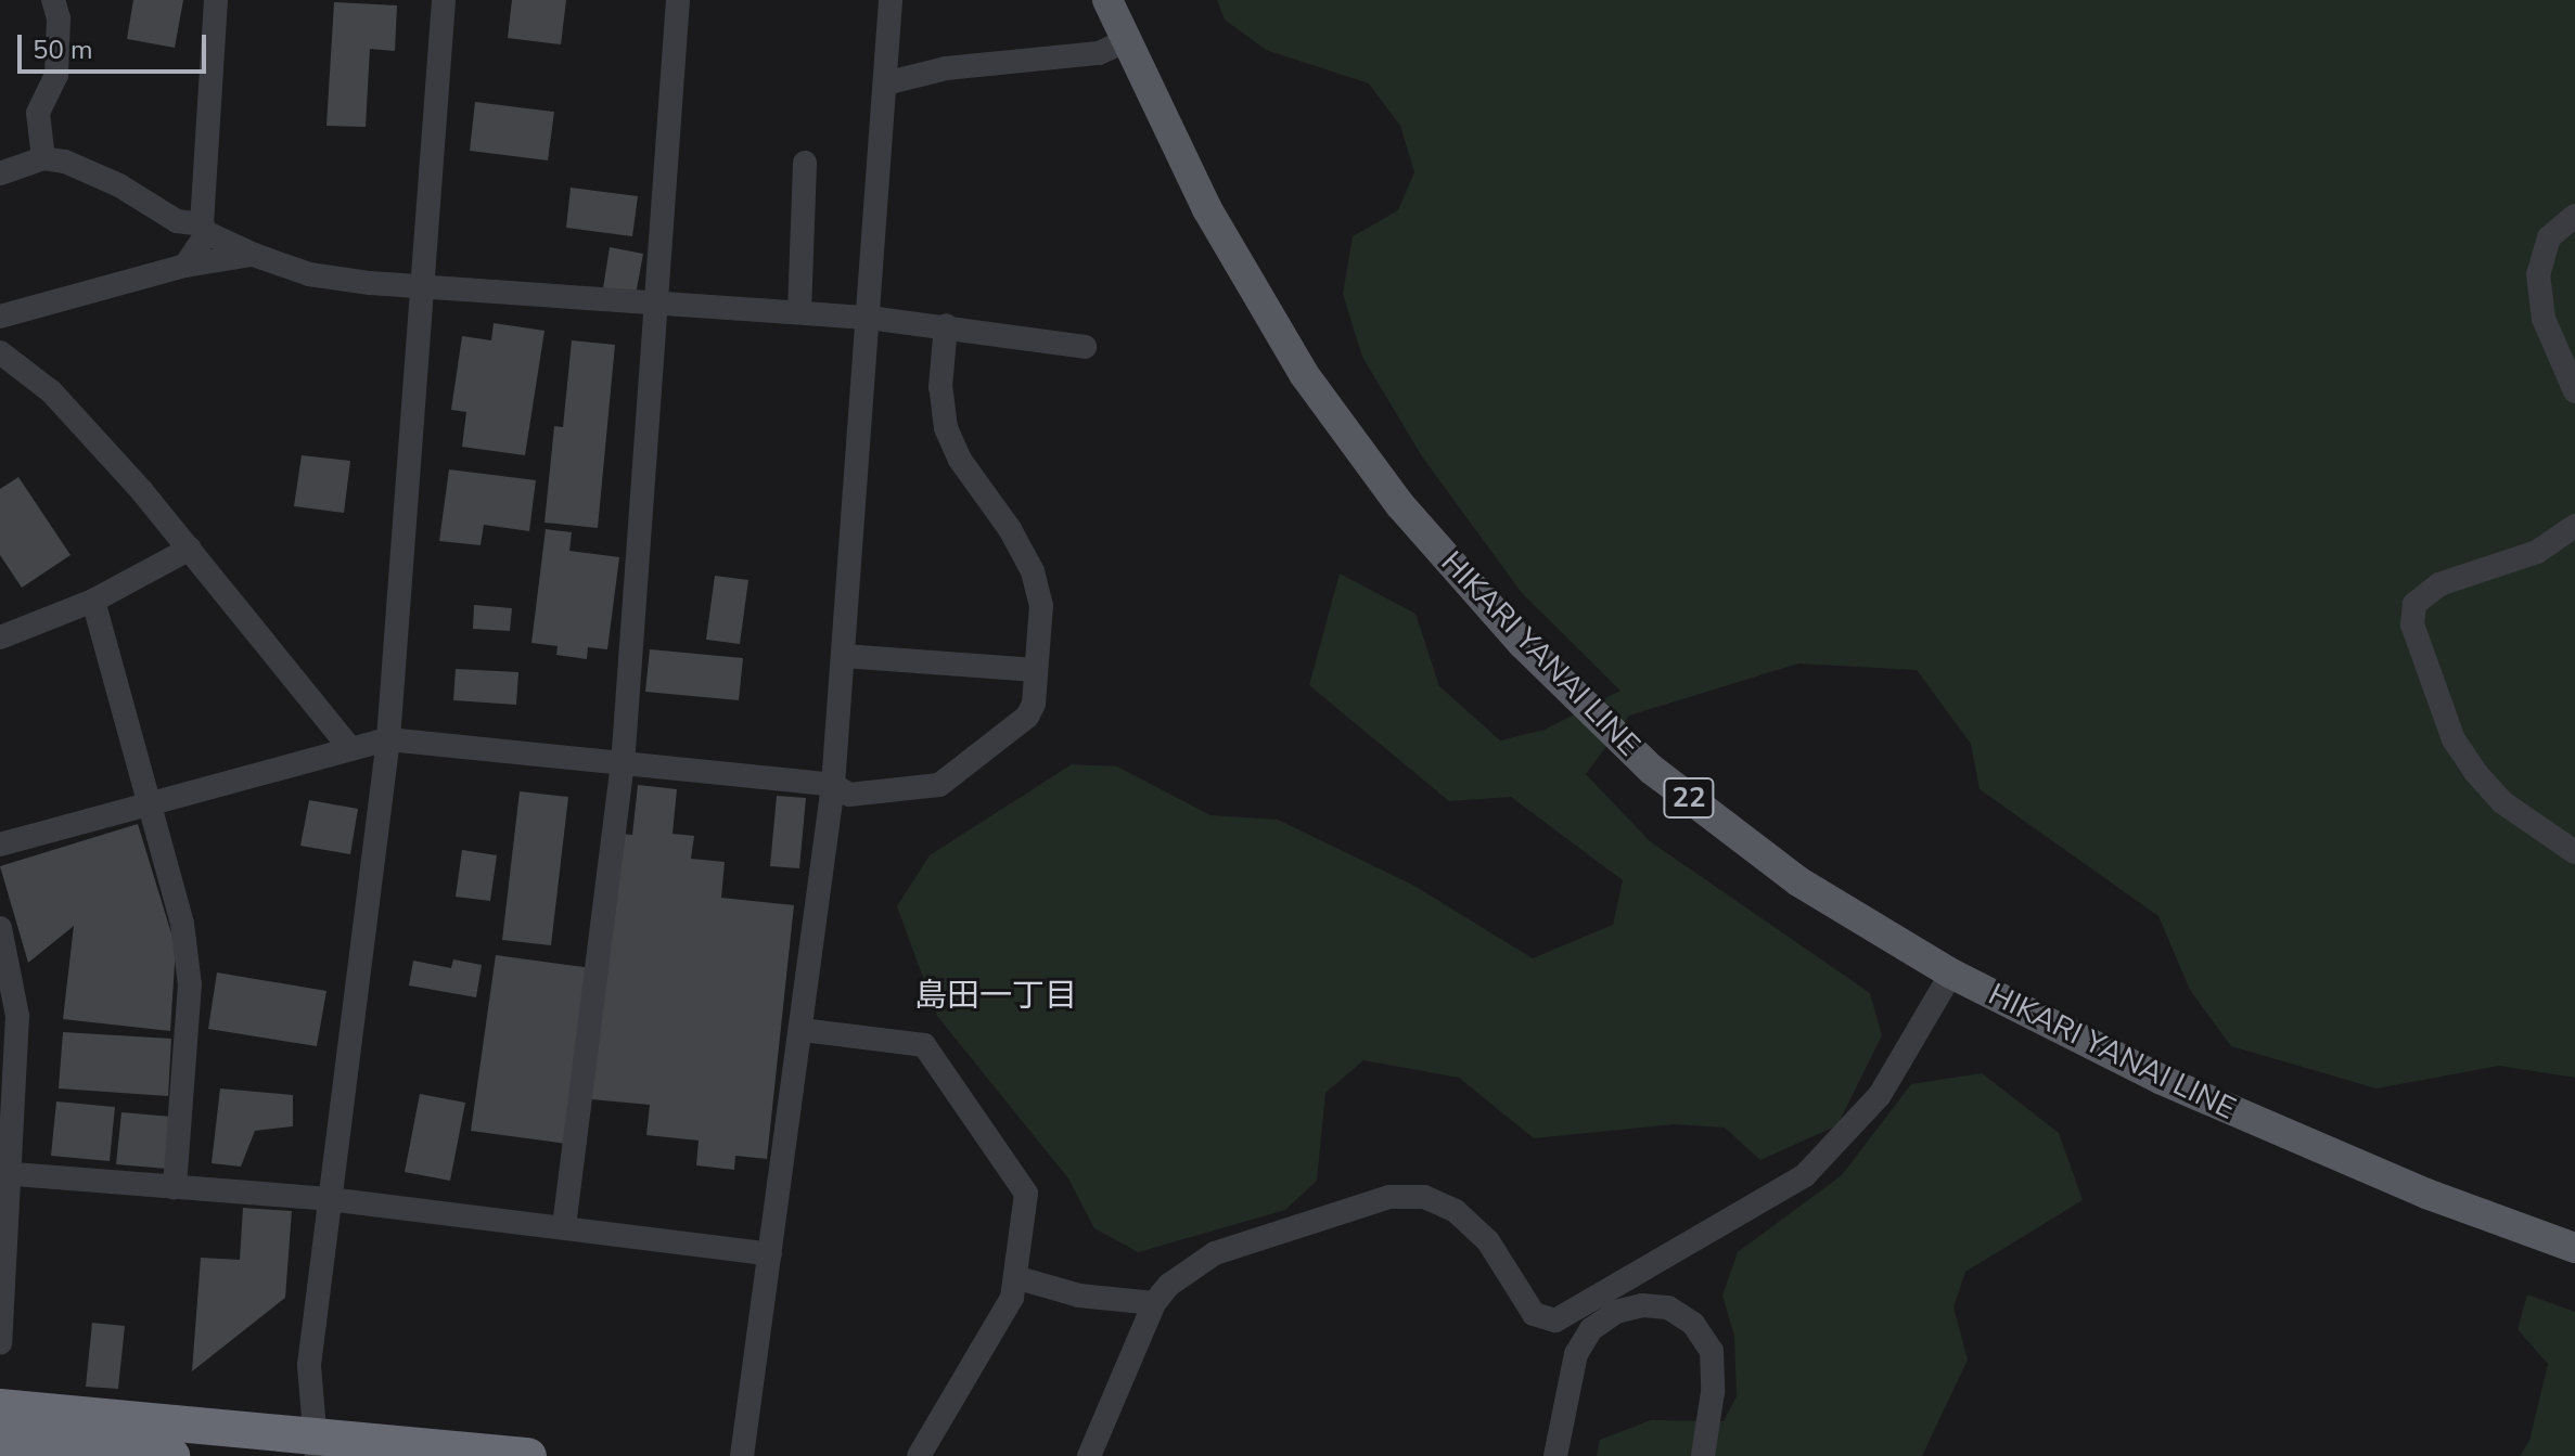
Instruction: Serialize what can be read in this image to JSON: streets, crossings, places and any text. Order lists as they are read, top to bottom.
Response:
{
  "streets": {
    "main road": ["HIKARI YANAI LINE", "22"]
  },
  "districts": ["島田一丁目"],
  "scale_bar": "50 m"
}
